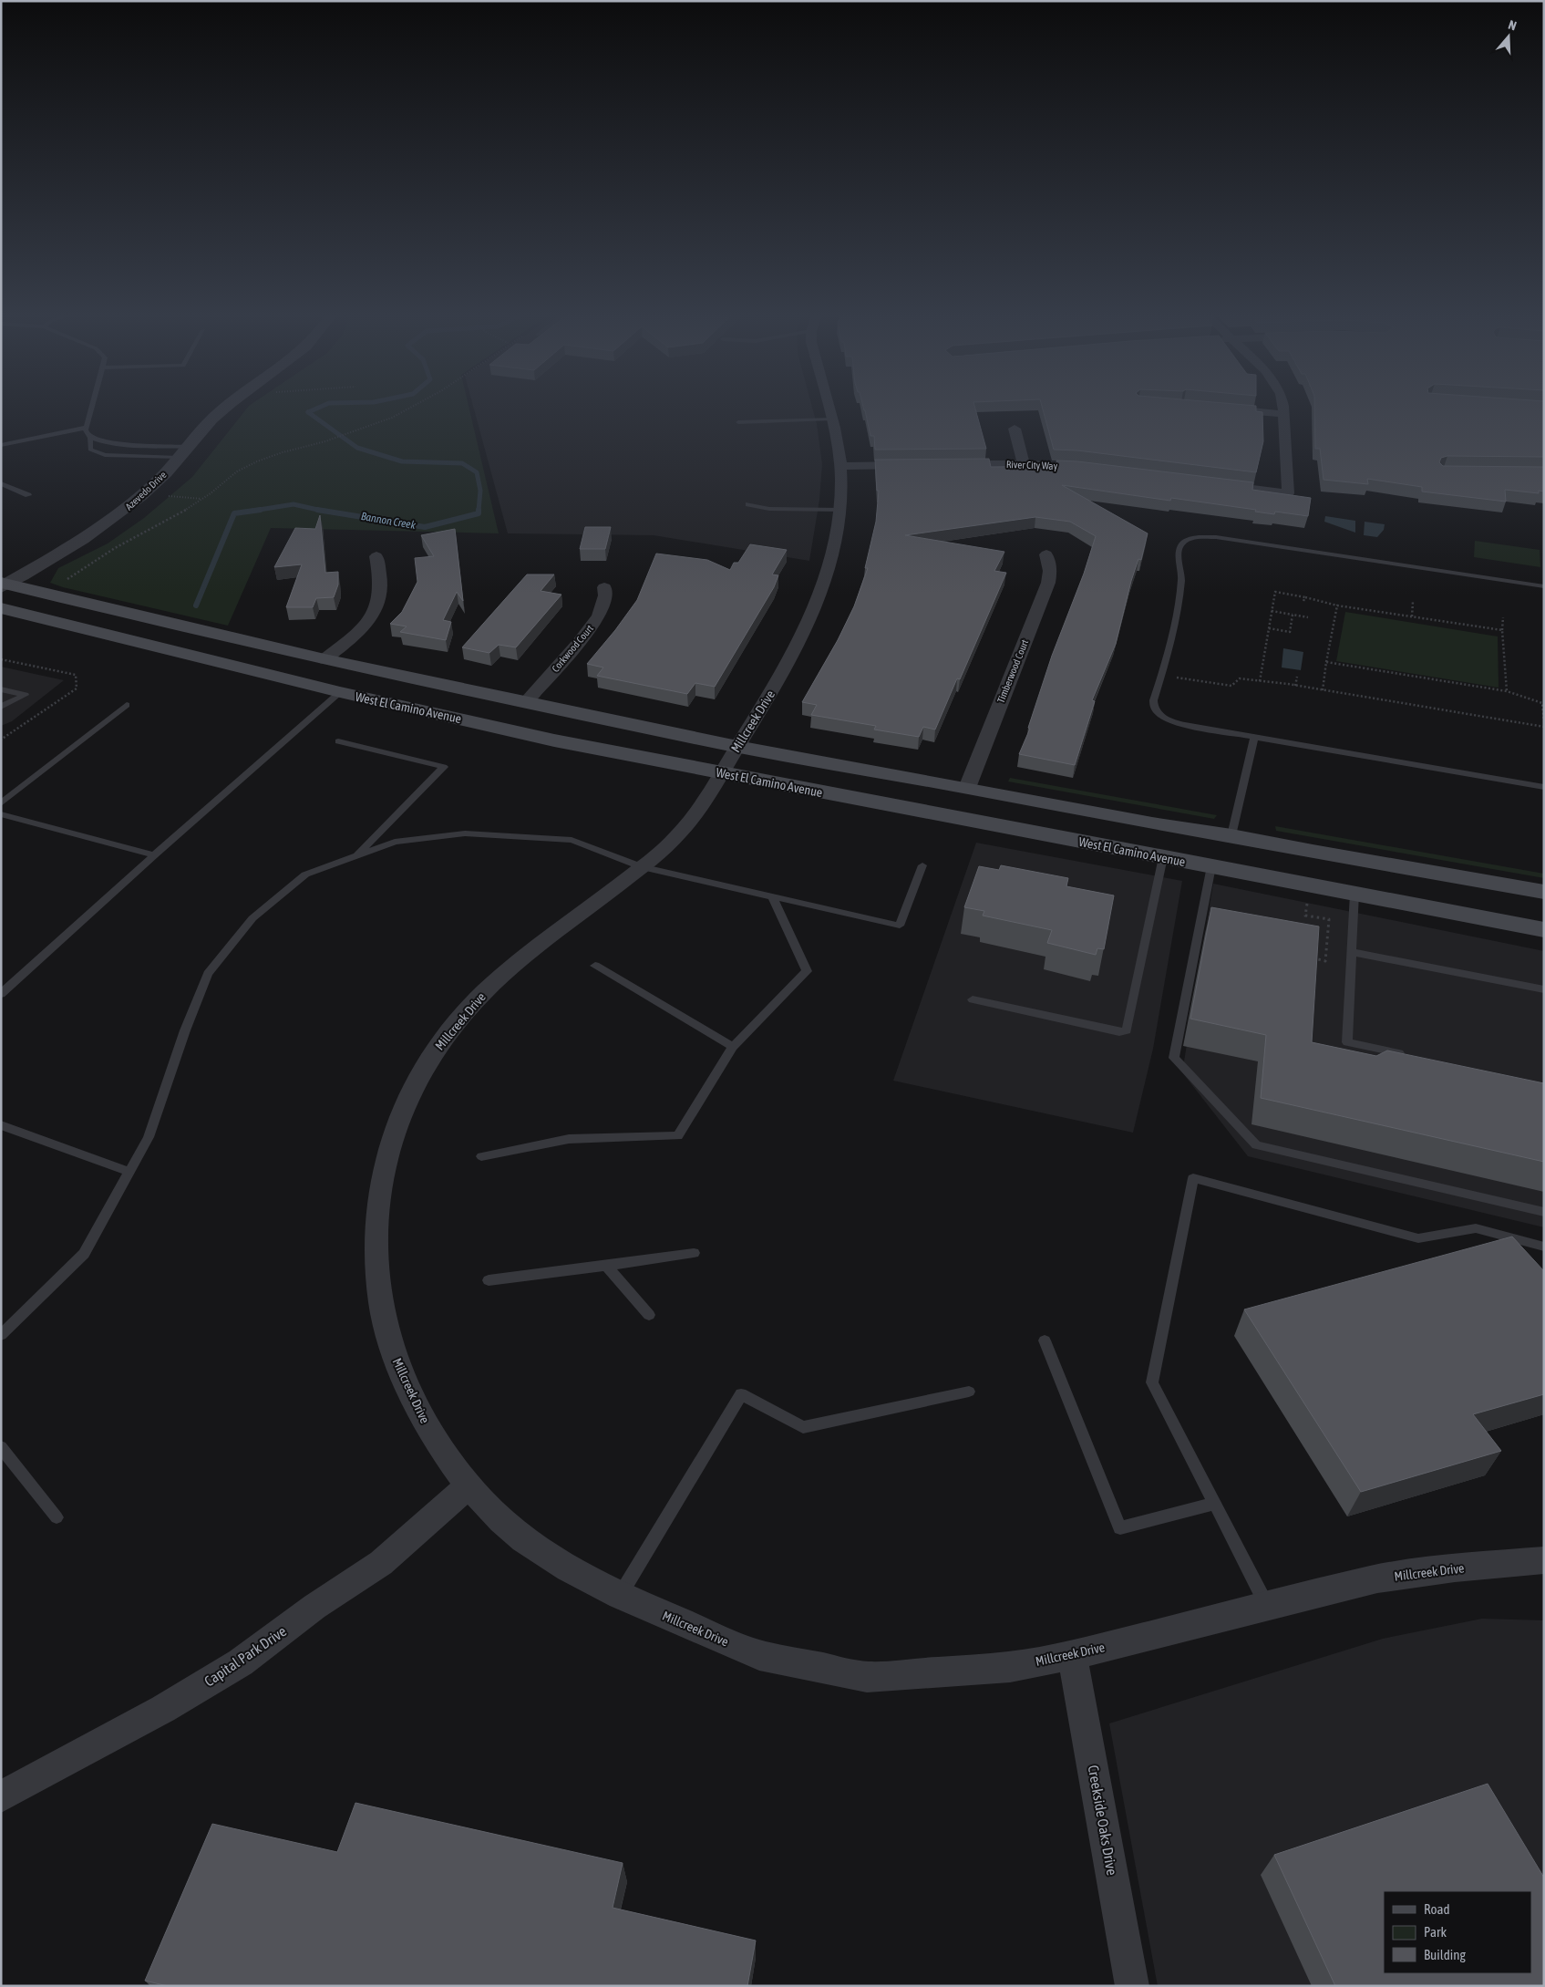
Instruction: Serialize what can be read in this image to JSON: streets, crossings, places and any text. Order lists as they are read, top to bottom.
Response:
{
  "streets": {
    "main road": ["West El Camino Avenue"],
    "street": [
      "River City Way",
      "Azevedo Drive",
      "Corkwood Court",
      "Timberwood Court",
      "Millcreek Drive",
      "Capital Park Drive",
      "Creekside Oaks Drive"
    ]
  },
  "crossings": [
    ["West El Camino Avenue", "Millcreek Drive"],
    ["Millcreek Drive", "Capital Park Drive"],
    ["Millcreek Drive", "Creekside Oaks Drive"]
  ],
  "water": ["Bannon Creek"],
  "legend": ["Road", "Park", "Building"],
  "north": "top"
}
